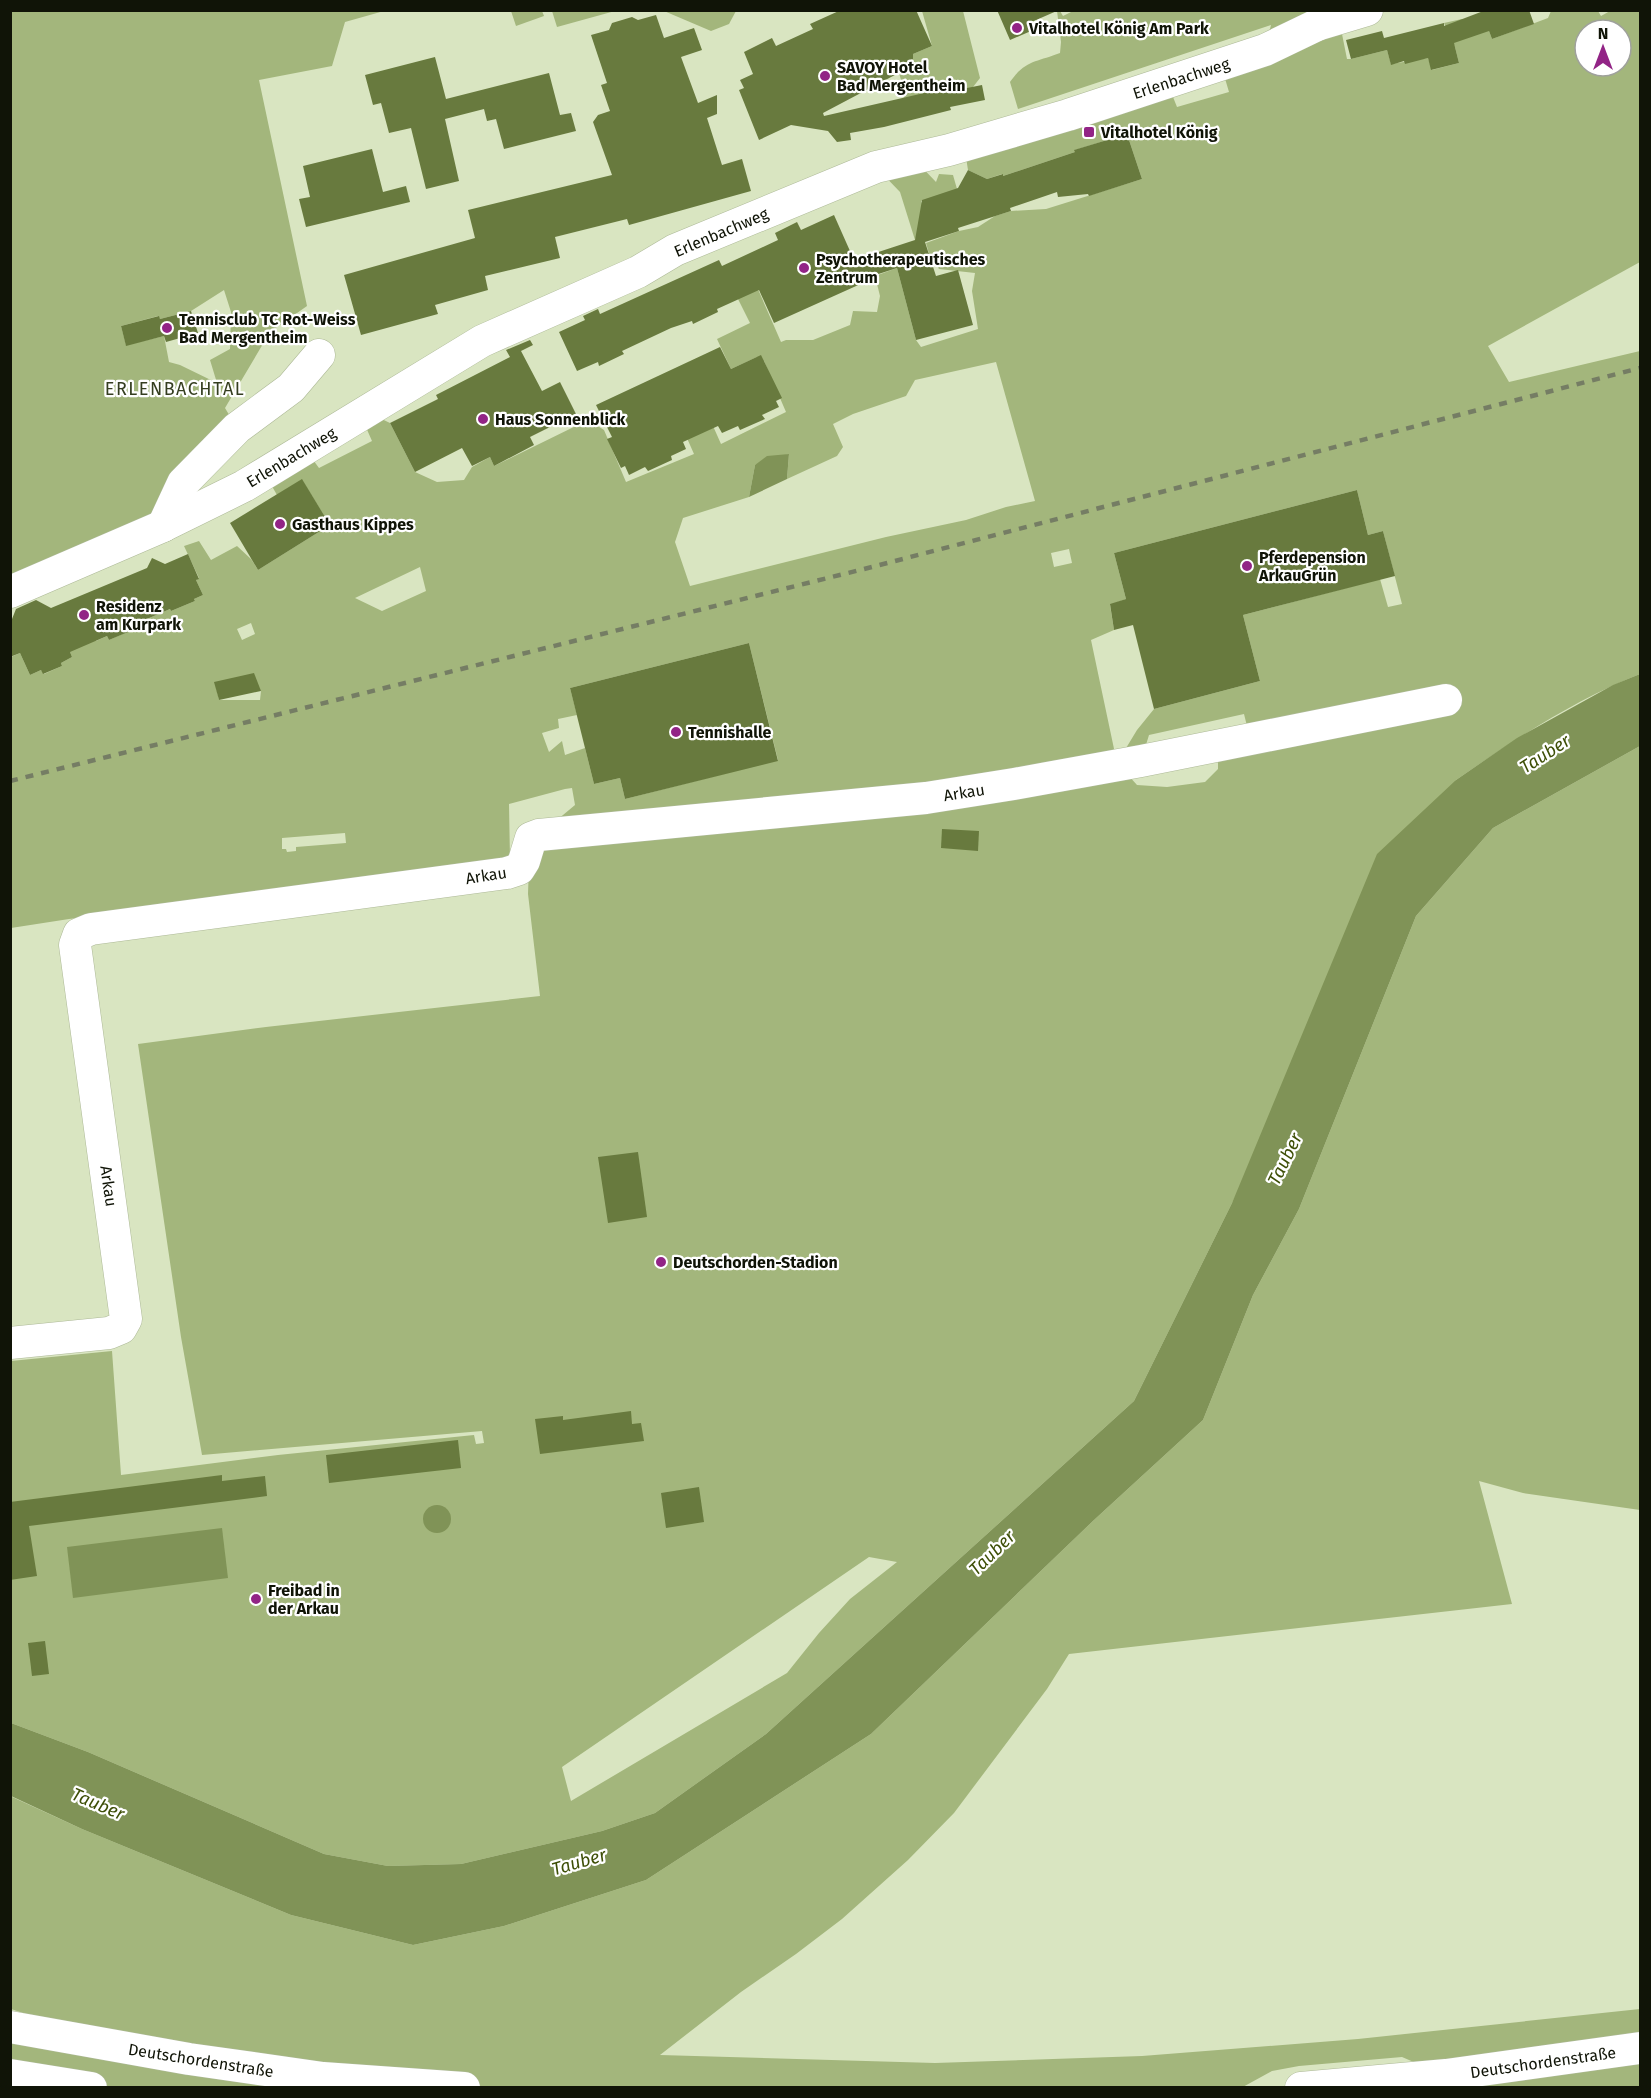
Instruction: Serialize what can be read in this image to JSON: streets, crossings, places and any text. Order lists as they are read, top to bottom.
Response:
{
  "streets": {
    "street": ["Erlenbachweg", "Arkau", "Deutschordenstraße"]
  },
  "districts": ["ERLENBACHTAL"],
  "water": ["Tauber"],
  "places": {
    "other": [
      "Vitalhotel König Am Park",
      "SAVOY Hotel Bad Mergentheim",
      "Psychotherapeutisches Zentrum",
      "Tennisclub TC Rot-Weiss Bad Mergentheim",
      "Haus Sonnenblick",
      "Gasthaus Kippes",
      "Pferdepension ArkauGrün",
      "Residenz am Kurpark",
      "Tennishalle",
      "Deutschorden-Stadion",
      "Freibad in der Arkau"
    ],
    "transit": ["Vitalhotel König"]
  },
  "north": "top"
}
